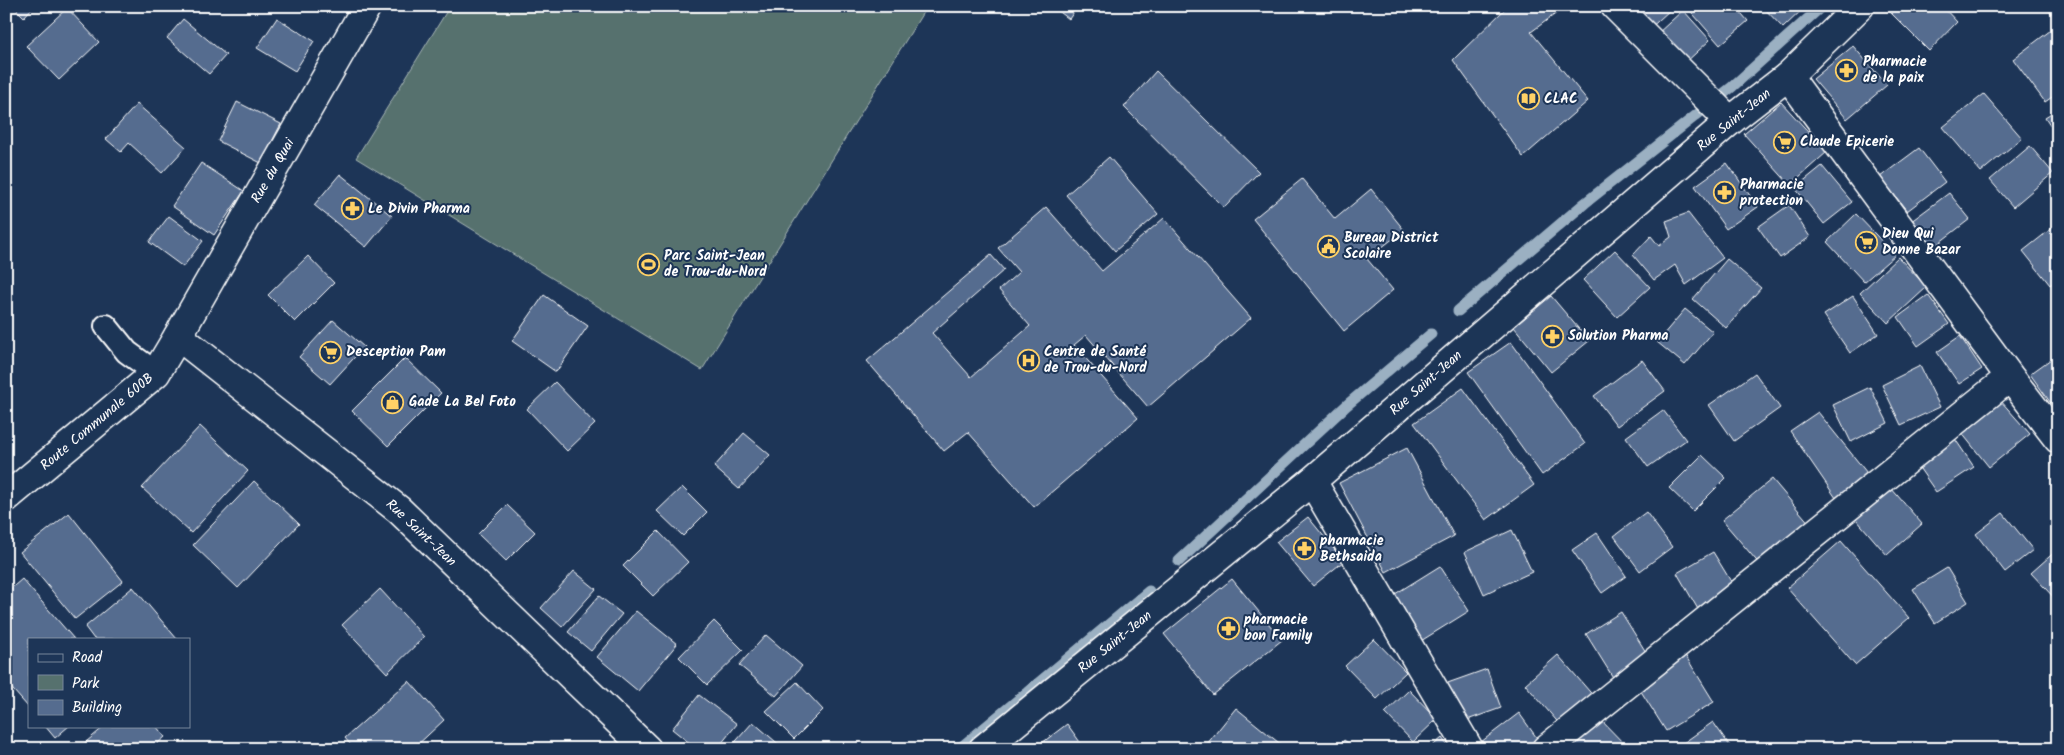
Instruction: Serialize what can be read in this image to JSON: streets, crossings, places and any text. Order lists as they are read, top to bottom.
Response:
{
  "streets": {
    "street": ["Rue Saint-Jean", "Rue du Quai", "Route Communale 600B"]
  },
  "crossings": [
    ["Rue Saint-Jean", "Rue du Quai"],
    ["Rue Saint-Jean", "Route Communale 600B"],
    ["Rue du Quai", "Route Communale 600B"]
  ],
  "places": {
    "pharmacy": [
      "Pharmacie de la paix",
      "Pharmacie protection",
      "Le Divin Pharma",
      "Solution Pharma",
      "pharmacie Bethsaida",
      "pharmacie bon Family"
    ],
    "library": ["CLAC"],
    "supermarket": ["Claude Epicerie", "Dieu Qui Donne Bazar", "Desception Pam"],
    "public building": ["Bureau District Scolaire"],
    "sports": ["Parc Saint-Jean de Trou-du-Nord"],
    "hospital": ["Centre de Santé de Trou-du-Nord"],
    "shop": ["Gade La Bel Foto"]
  },
  "legend": ["Road", "Park", "Building"]
}
